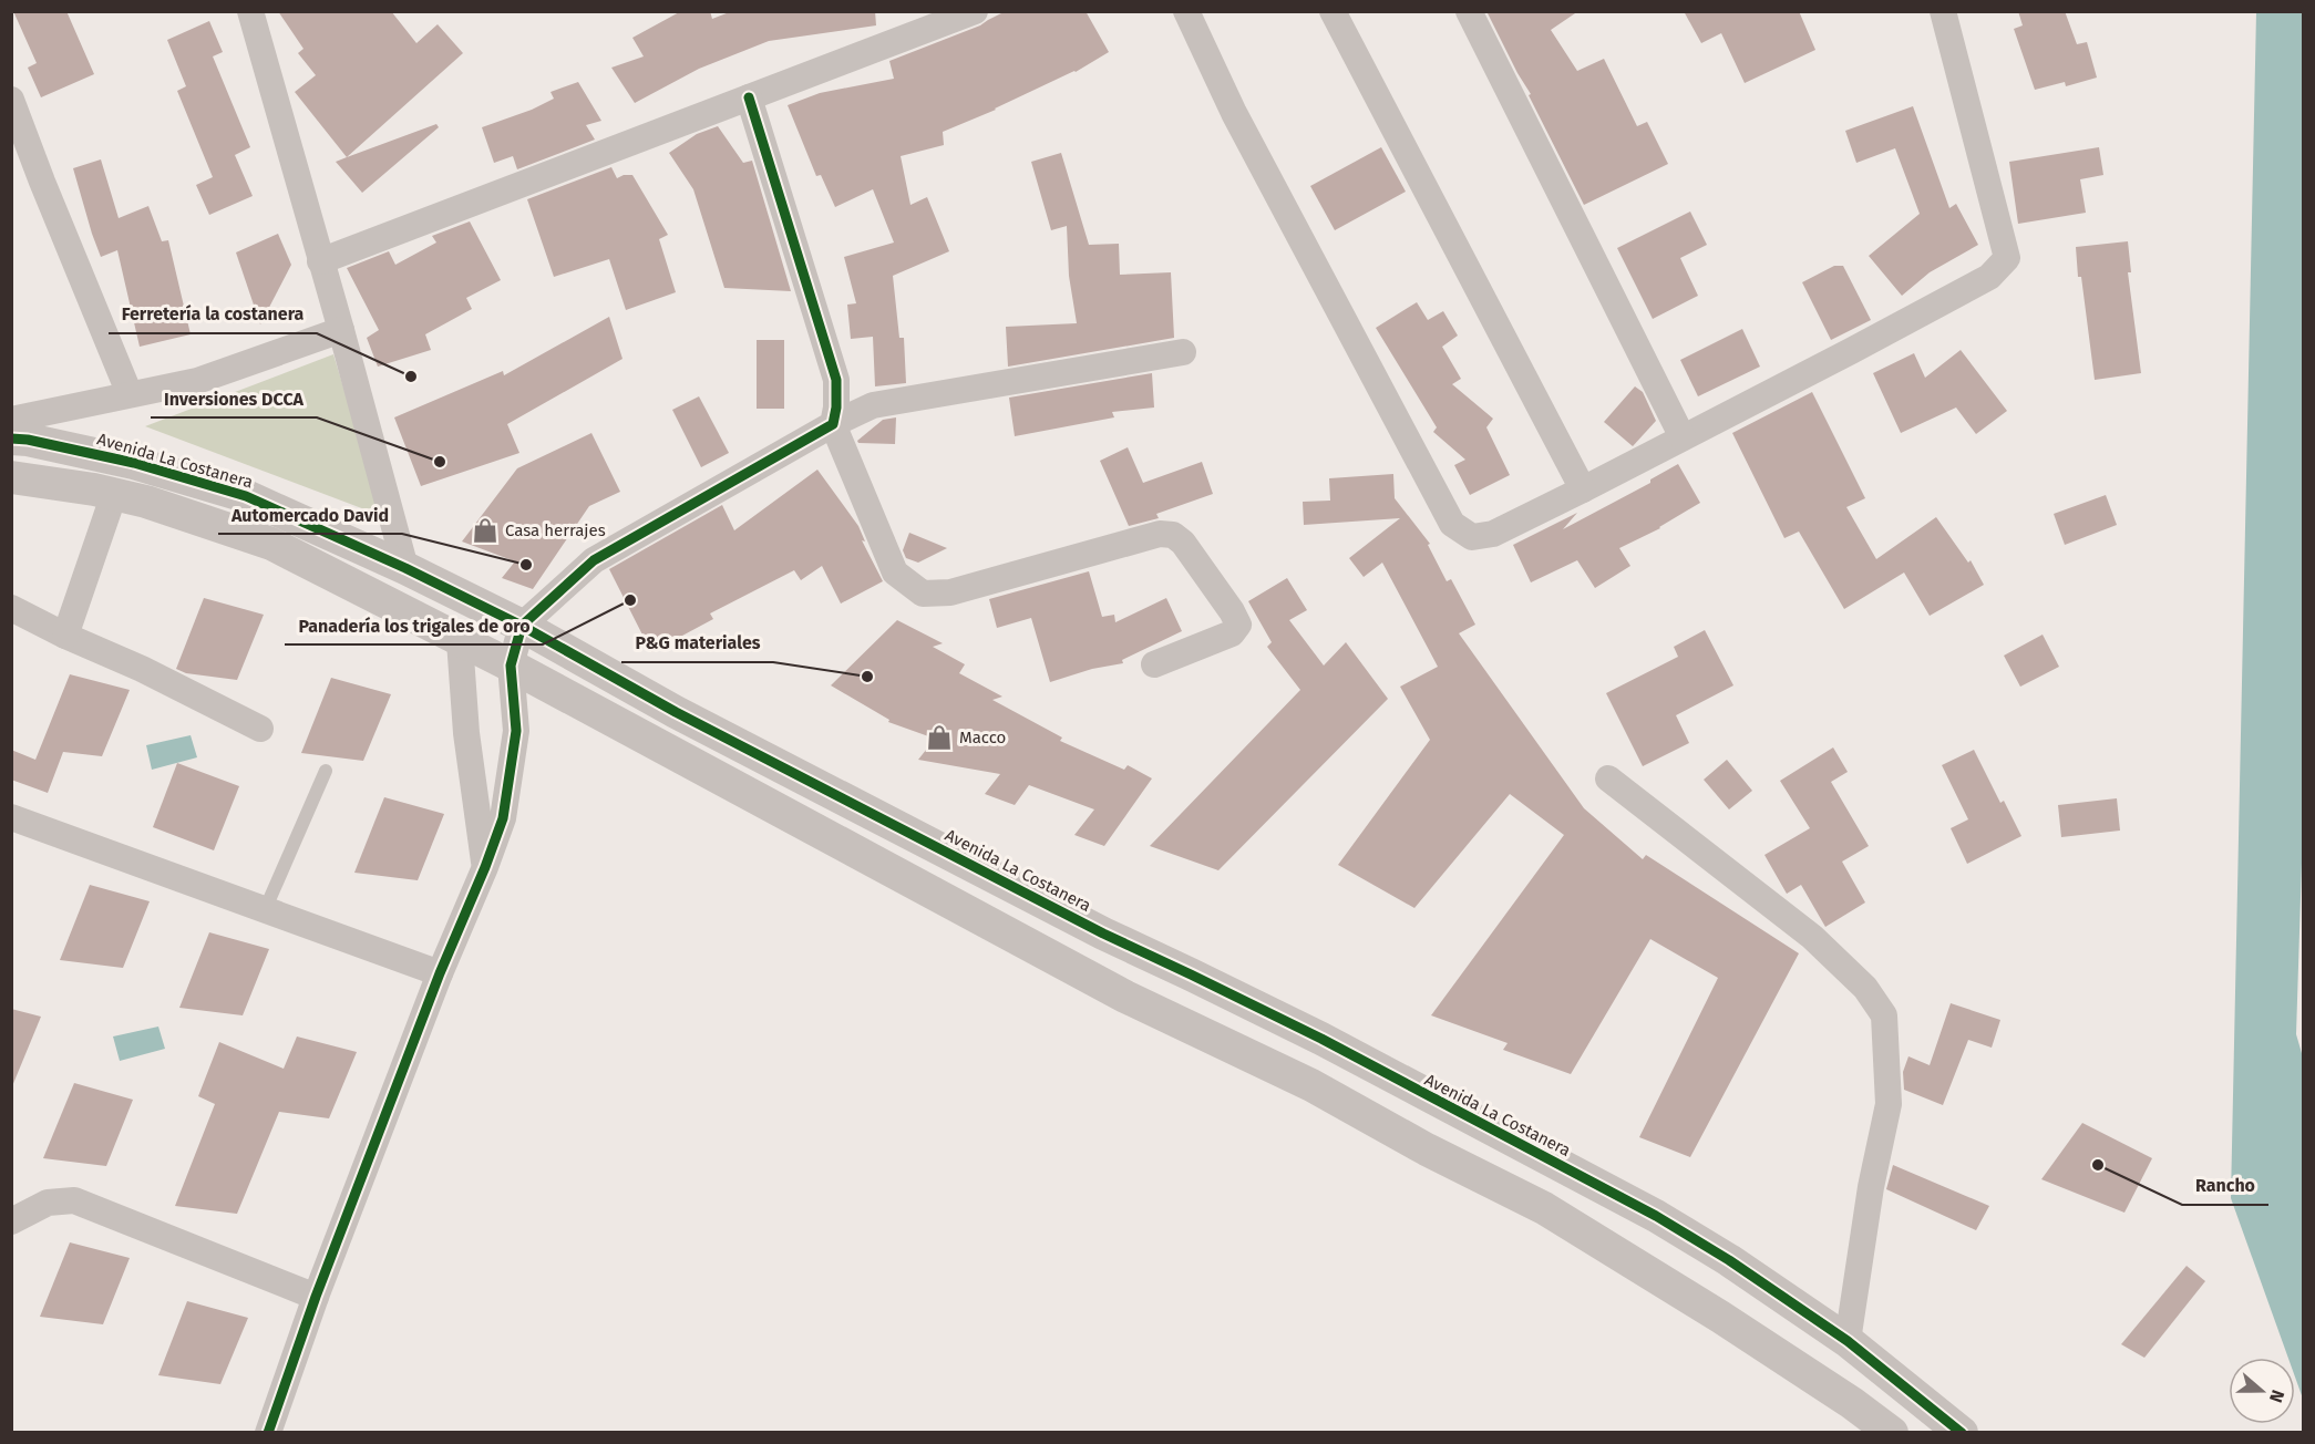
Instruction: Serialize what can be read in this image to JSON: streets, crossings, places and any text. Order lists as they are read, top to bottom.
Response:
{
  "streets": {
    "street": ["Avenida La Costanera"]
  },
  "places": {
    "other": [
      "Ferretería la costanera",
      "Inversiones DCCA",
      "Automercado David",
      "Panadería los trigales de oro",
      "P&G materiales",
      "Rancho"
    ],
    "shop": ["Casa herrajes", "Macco"]
  },
  "north": "right"
}
